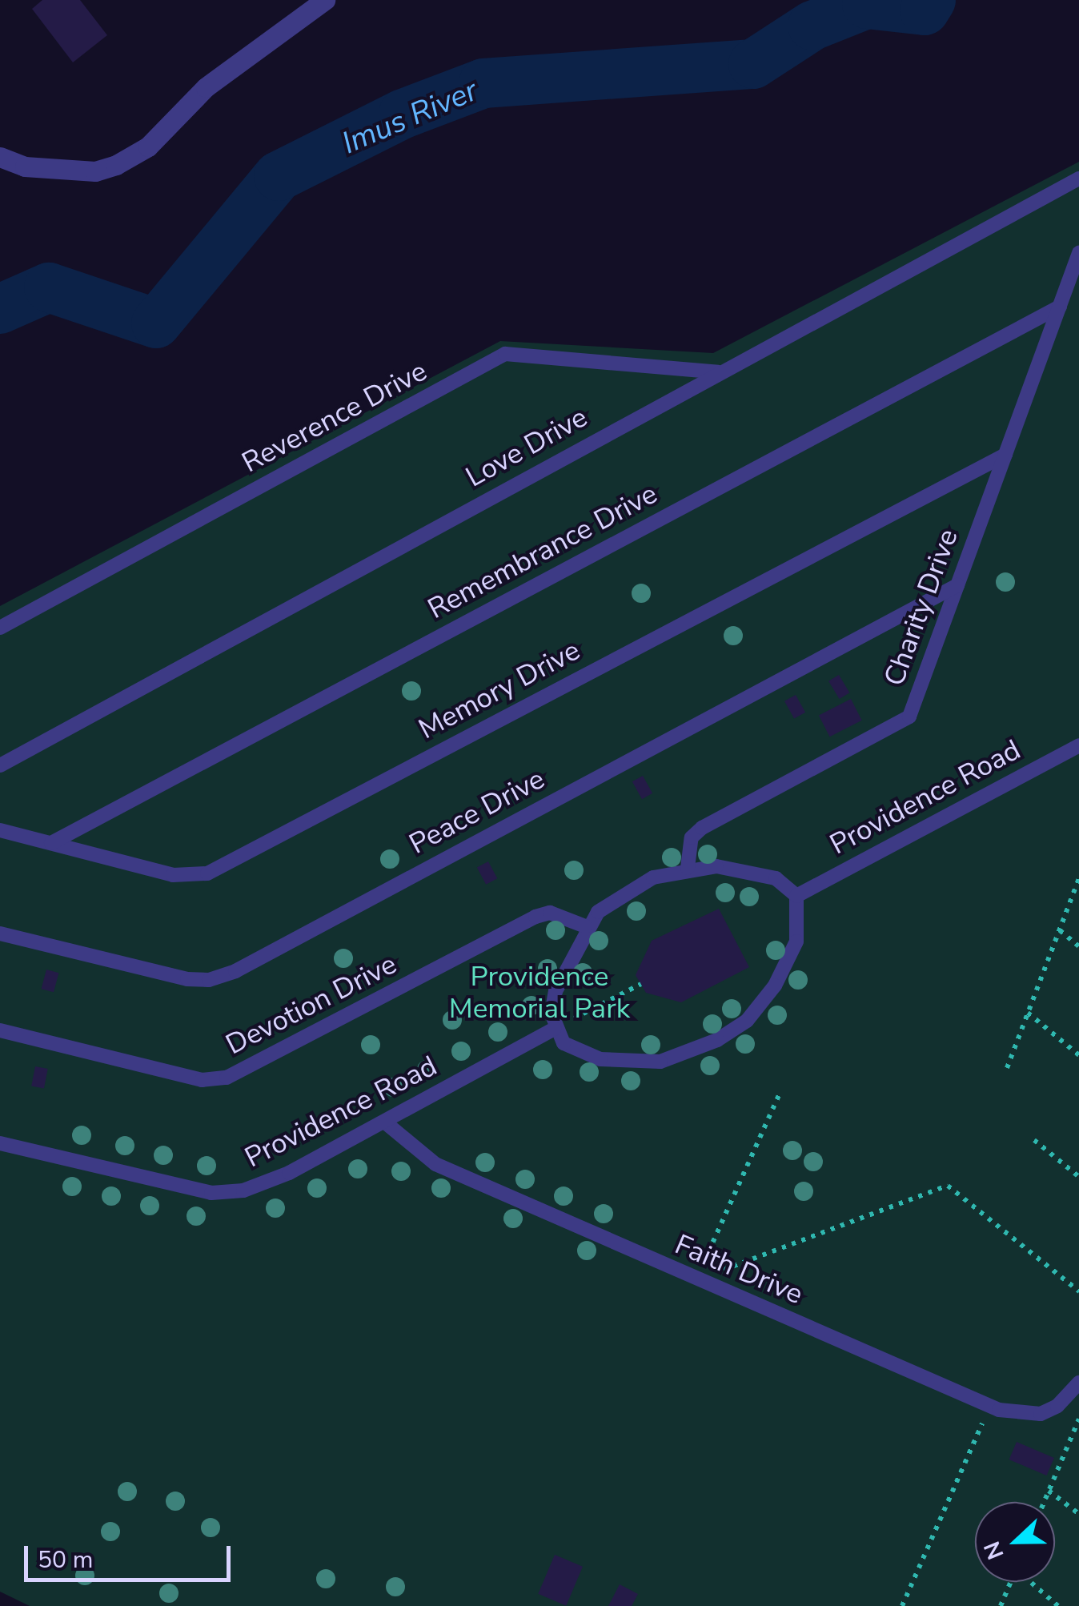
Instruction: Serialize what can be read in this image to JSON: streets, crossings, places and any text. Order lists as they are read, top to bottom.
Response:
{
  "streets": {
    "lane": [
      "Reverence Drive",
      "Love Drive",
      "Remembrance Drive",
      "Charity Drive",
      "Memory Drive",
      "Providence Road",
      "Peace Drive",
      "Devotion Drive",
      "Faith Drive"
    ]
  },
  "crossings": [
    ["Reverence Drive", "Love Drive"],
    ["Remembrance Drive", "Charity Drive"],
    ["Remembrance Drive", "Memory Drive"],
    ["Charity Drive", "Memory Drive"],
    ["Charity Drive", "Providence Road"],
    ["Charity Drive", "Peace Drive"],
    ["Charity Drive", "Devotion Drive"],
    ["Providence Road", "Devotion Drive"],
    ["Providence Road", "Faith Drive"]
  ],
  "water": ["Imus River"],
  "parks": ["Providence Memorial Park"],
  "scale_bar": "50 m",
  "north": "left"
}
